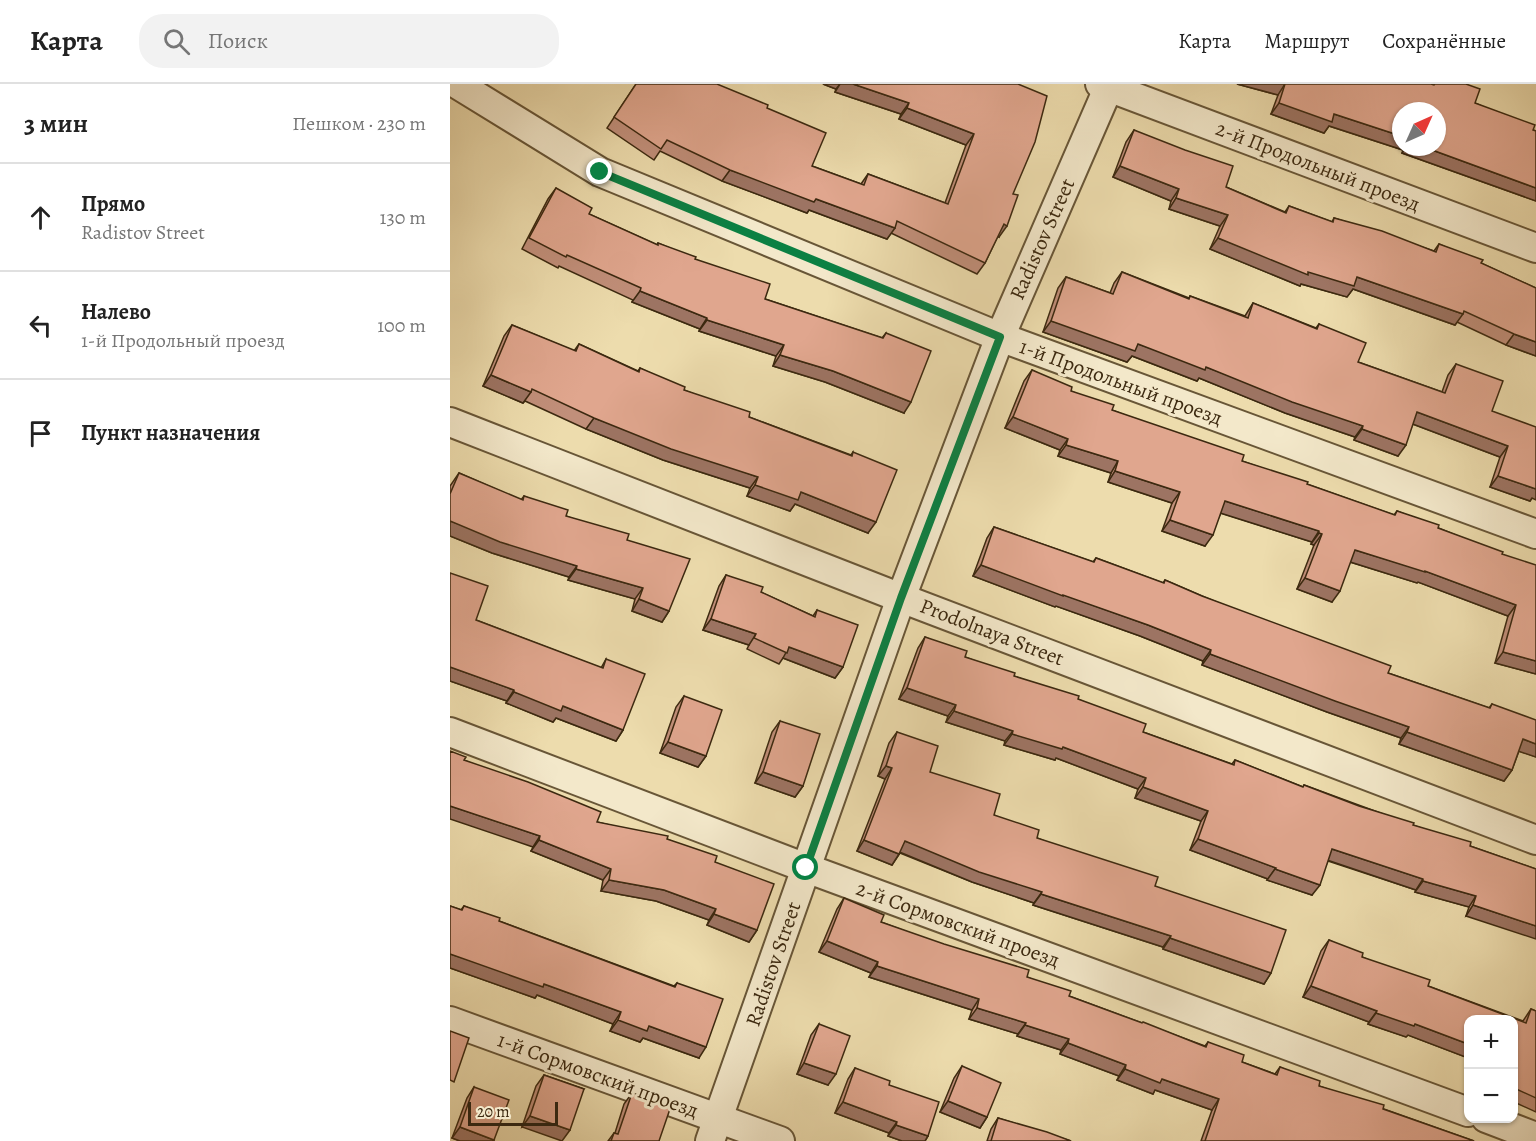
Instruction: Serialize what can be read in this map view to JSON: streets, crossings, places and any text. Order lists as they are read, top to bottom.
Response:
{
  "streets": {
    "street": [
      "2-й Продольный проезд",
      "Radistov Street",
      "1-й Продольный проезд",
      "Prodolnaya Street",
      "2-й Сормовский проезд",
      "1-й Сормовский проезд"
    ]
  },
  "crossings": [
    ["2-й Продольный проезд", "Radistov Street"],
    ["Radistov Street", "1-й Продольный проезд"],
    ["Radistov Street", "Prodolnaya Street"],
    ["Radistov Street", "2-й Сормовский проезд"],
    ["Radistov Street", "1-й Сормовский проезд"]
  ],
  "scale_bar": "20 m",
  "north": "top right",
  "page": {
    "header": "Карта",
    "search": "Поиск",
    "nav": ["Карта", "Маршрут", "Сохранённые"],
    "heading": ["3 мин", "Пешком · 230 m"],
    "list": [
      ["Прямо", "Radistov Street", "130 m"],
      ["Налево", "1-й Продольный проезд", "100 m"],
      "Пункт назначения"
    ],
    "map_buttons": ["+", "−"],
    "scale": "20 m"
  }
}
